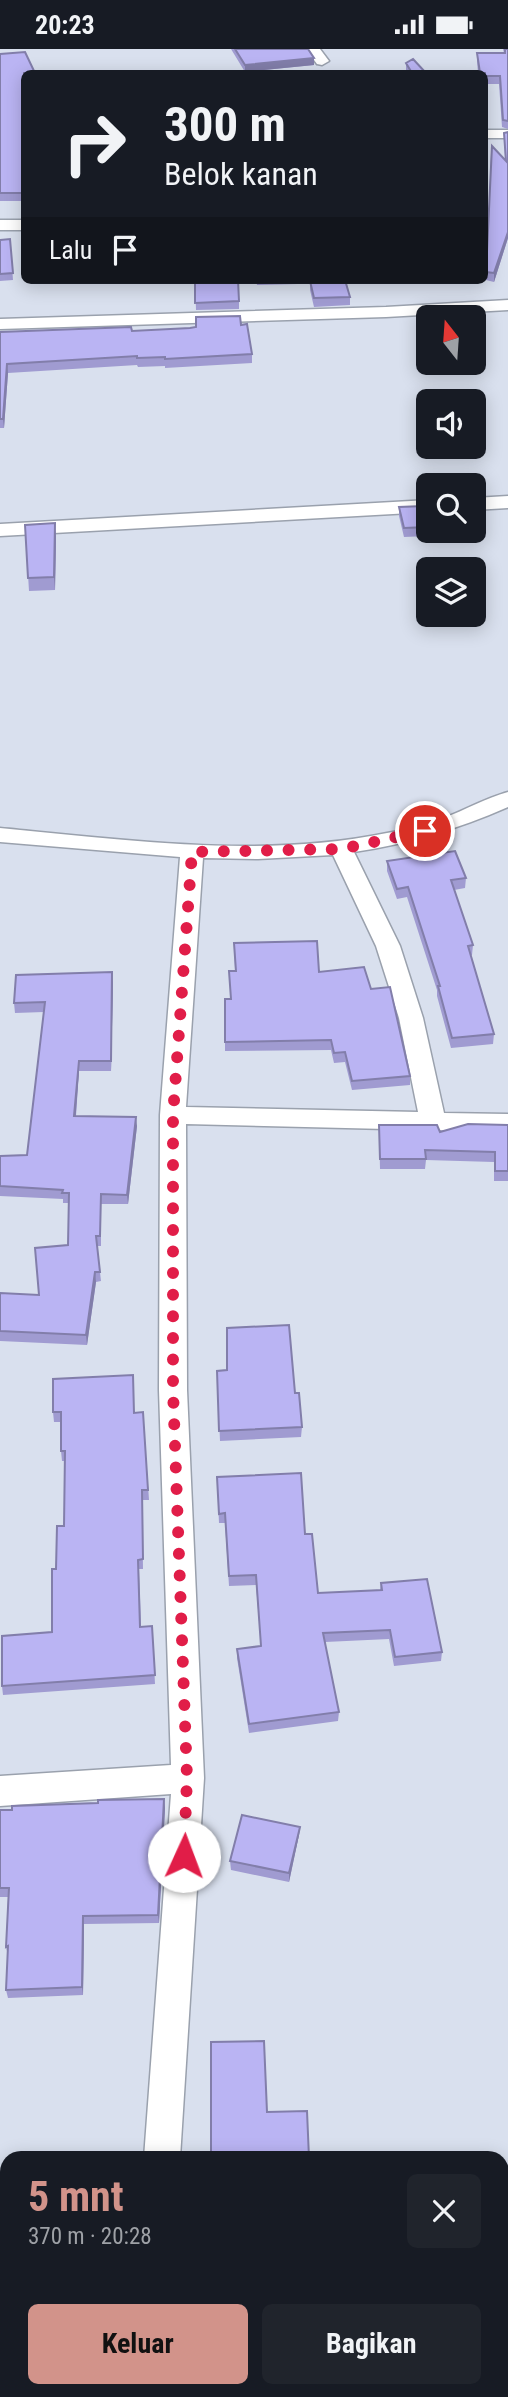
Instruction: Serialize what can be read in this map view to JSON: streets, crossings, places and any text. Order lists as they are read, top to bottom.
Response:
{
  "north": "top",
  "page": {
    "status": "20:23",
    "turn": ["300 m", "Belok kanan"],
    "then": "Lalu",
    "heading": ["5 mnt", "370 m · 20:28"],
    "buttons": ["Keluar", "Bagikan"]
  }
}
